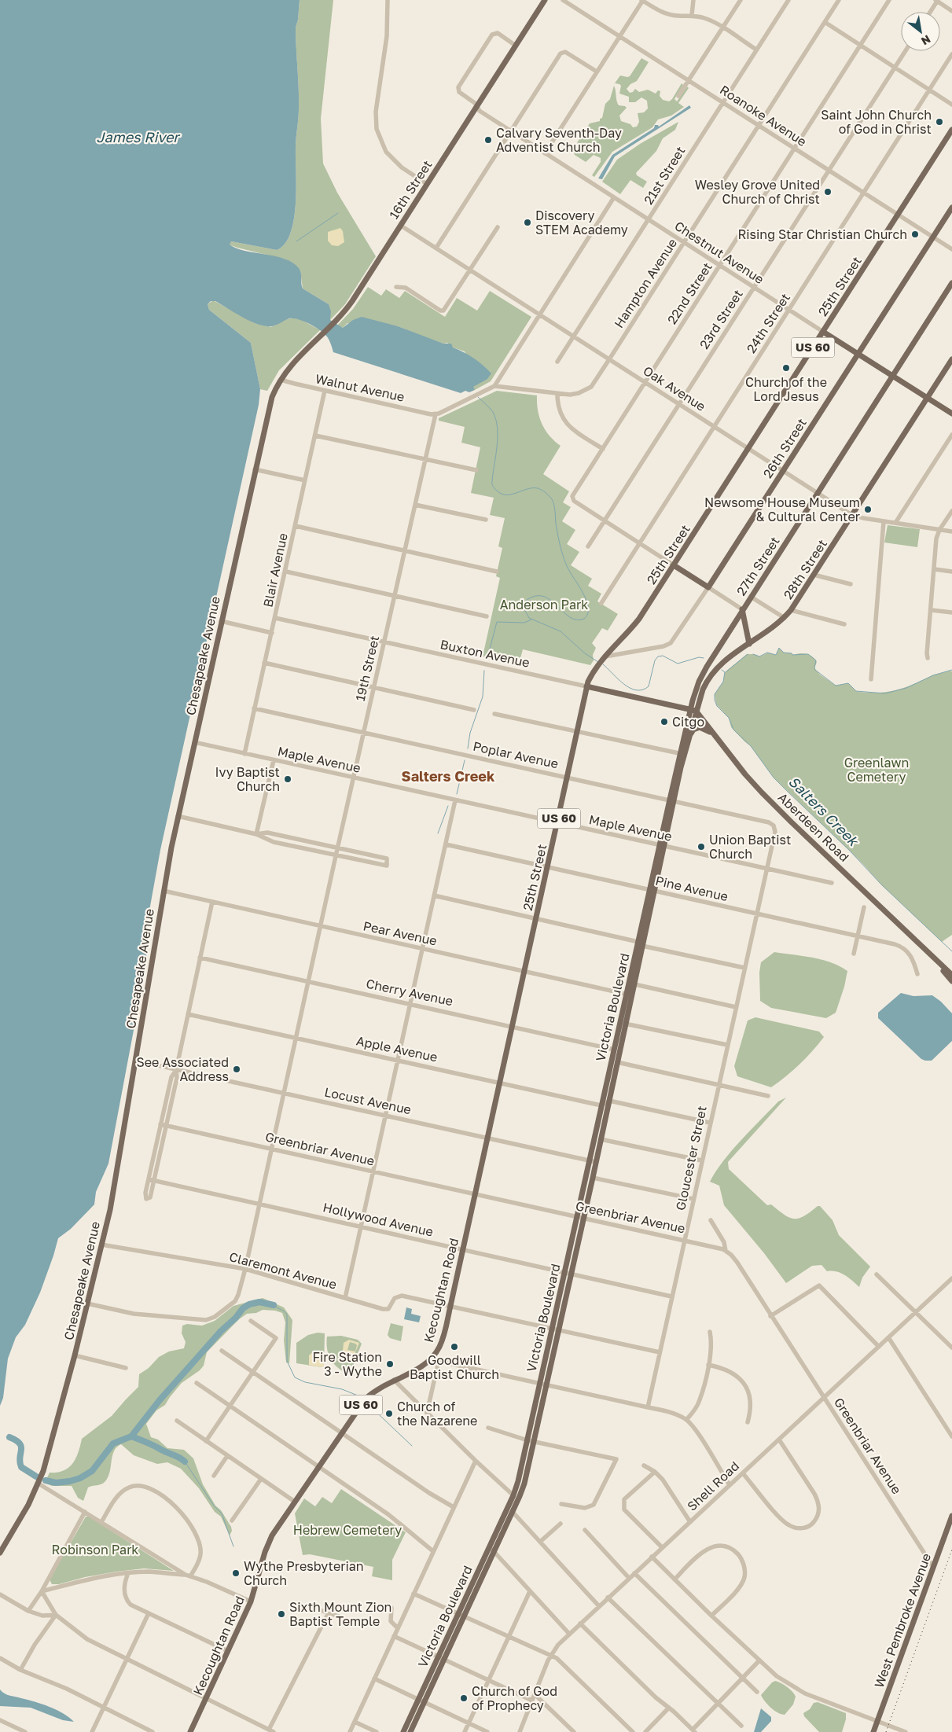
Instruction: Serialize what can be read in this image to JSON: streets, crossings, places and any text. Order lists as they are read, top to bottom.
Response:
{
  "streets": {
    "main road": [
      "16th Street",
      "Chestnut Avenue",
      "25th Street",
      "US 60",
      "26th Street",
      "27th Street",
      "28th Street",
      "Buxton Avenue",
      "Chesapeake Avenue",
      "Aberdeen Road",
      "Victoria Boulevard",
      "Kecoughtan Road",
      "West Pembroke Avenue"
    ],
    "street": [
      "Roanoke Avenue",
      "21st Street",
      "Hampton Avenue",
      "22nd Street",
      "23rd Street",
      "24th Street",
      "Walnut Avenue",
      "Oak Avenue",
      "Blair Avenue",
      "19th Street",
      "Poplar Avenue",
      "Maple Avenue",
      "Pine Avenue",
      "Pear Avenue",
      "Cherry Avenue",
      "Apple Avenue",
      "Locust Avenue",
      "Greenbriar Avenue",
      "Gloucester Street",
      "Hollywood Avenue",
      "Claremont Avenue",
      "Shell Road"
    ]
  },
  "crossings": [
    ["Roanoke Avenue", "21st Street"],
    ["Roanoke Avenue", "Hampton Avenue"],
    ["Roanoke Avenue", "25th Street"],
    ["Roanoke Avenue", "22nd Street"],
    ["Roanoke Avenue", "23rd Street"],
    ["Roanoke Avenue", "24th Street"],
    ["Roanoke Avenue", "26th Street"],
    ["21st Street", "Chestnut Avenue"],
    ["21st Street", "Oak Avenue"],
    ["16th Street", "Chestnut Avenue"],
    ["16th Street", "Walnut Avenue"],
    ["16th Street", "Oak Avenue"],
    ["16th Street", "Chesapeake Avenue"],
    ["Chestnut Avenue", "Hampton Avenue"],
    ["Chestnut Avenue", "25th Street"],
    ["Chestnut Avenue", "22nd Street"],
    ["Chestnut Avenue", "23rd Street"],
    ["Chestnut Avenue", "24th Street"],
    ["Chestnut Avenue", "26th Street"],
    ["Chestnut Avenue", "27th Street"],
    ["Chestnut Avenue", "28th Street"],
    ["Hampton Avenue", "Oak Avenue"],
    ["25th Street", "Oak Avenue"],
    ["25th Street", "26th Street"],
    ["25th Street", "Buxton Avenue"],
    ["25th Street", "Poplar Avenue"],
    ["25th Street", "Maple Avenue"],
    ["25th Street", "Pine Avenue"],
    ["25th Street", "Pear Avenue"],
    ["25th Street", "Kecoughtan Road"],
    ["22nd Street", "23rd Street"],
    ["22nd Street", "Oak Avenue"],
    ["23rd Street", "Oak Avenue"],
    ["24th Street", "Oak Avenue"],
    ["Walnut Avenue", "Blair Avenue"],
    ["Walnut Avenue", "Chesapeake Avenue"],
    ["Walnut Avenue", "19th Street"],
    ["Oak Avenue", "26th Street"],
    ["Oak Avenue", "27th Street"],
    ["Oak Avenue", "28th Street"],
    ["27th Street", "28th Street"],
    ["27th Street", "Buxton Avenue"],
    ["27th Street", "Poplar Avenue"],
    ["27th Street", "Maple Avenue"],
    ["27th Street", "Aberdeen Road"],
    ["27th Street", "Pine Avenue"],
    ["27th Street", "Victoria Boulevard"],
    ["28th Street", "Buxton Avenue"],
    ["28th Street", "Aberdeen Road"],
    ["Blair Avenue", "Buxton Avenue"],
    ["Blair Avenue", "Poplar Avenue"],
    ["Blair Avenue", "Maple Avenue"],
    ["Buxton Avenue", "19th Street"],
    ["Buxton Avenue", "Aberdeen Road"],
    ["Chesapeake Avenue", "19th Street"],
    ["Chesapeake Avenue", "Maple Avenue"],
    ["Chesapeake Avenue", "Pear Avenue"],
    ["Chesapeake Avenue", "Locust Avenue"],
    ["Chesapeake Avenue", "Claremont Avenue"],
    ["19th Street", "Poplar Avenue"],
    ["19th Street", "Maple Avenue"],
    ["19th Street", "Pear Avenue"],
    ["19th Street", "Cherry Avenue"],
    ["19th Street", "Apple Avenue"],
    ["19th Street", "Locust Avenue"],
    ["19th Street", "Greenbriar Avenue"],
    ["19th Street", "Hollywood Avenue"],
    ["19th Street", "Claremont Avenue"],
    ["Poplar Avenue", "Gloucester Street"],
    ["Maple Avenue", "Gloucester Street"],
    ["Pine Avenue", "Victoria Boulevard"],
    ["Pine Avenue", "Gloucester Street"],
    ["Pear Avenue", "Victoria Boulevard"],
    ["Cherry Avenue", "Victoria Boulevard"],
    ["Cherry Avenue", "Kecoughtan Road"],
    ["Victoria Boulevard", "Apple Avenue"],
    ["Victoria Boulevard", "Locust Avenue"],
    ["Victoria Boulevard", "Greenbriar Avenue"],
    ["Victoria Boulevard", "Hollywood Avenue"],
    ["Apple Avenue", "Kecoughtan Road"],
    ["Locust Avenue", "Kecoughtan Road"],
    ["Greenbriar Avenue", "Gloucester Street"],
    ["Greenbriar Avenue", "Kecoughtan Road"],
    ["Greenbriar Avenue", "Shell Road"],
    ["Greenbriar Avenue", "West Pembroke Avenue"],
    ["Gloucester Street", "Hollywood Avenue"],
    ["Hollywood Avenue", "Kecoughtan Road"],
    ["Claremont Avenue", "Kecoughtan Road"]
  ],
  "districts": ["Salters Creek"],
  "water": ["James River", "Salters Creek"],
  "parks": [
    "Anderson Park",
    "Greenlawn Cemetery",
    "Hebrew Cemetery",
    "Robinson Park"
  ],
  "places": [
    "Saint John Church of God in Christ",
    "Calvary Seventh-Day Adventist Church",
    "Wesley Grove United Church of Christ",
    "Discovery STEM Academy",
    "Rising Star Christian Church",
    "Church of the Lord Jesus",
    "Newsome House Museum & Cultural Center",
    "Citgo",
    "Ivy Baptist Church",
    "Union Baptist Church",
    "See Associated Address",
    "Goodwill Baptist Church",
    "Fire Station 3 - Wythe",
    "Church of the Nazarene",
    "Wythe Presbyterian Church",
    "Sixth Mount Zion Baptist Temple",
    "Church of God of Prophecy"
  ],
  "north": "bottom right"
}
